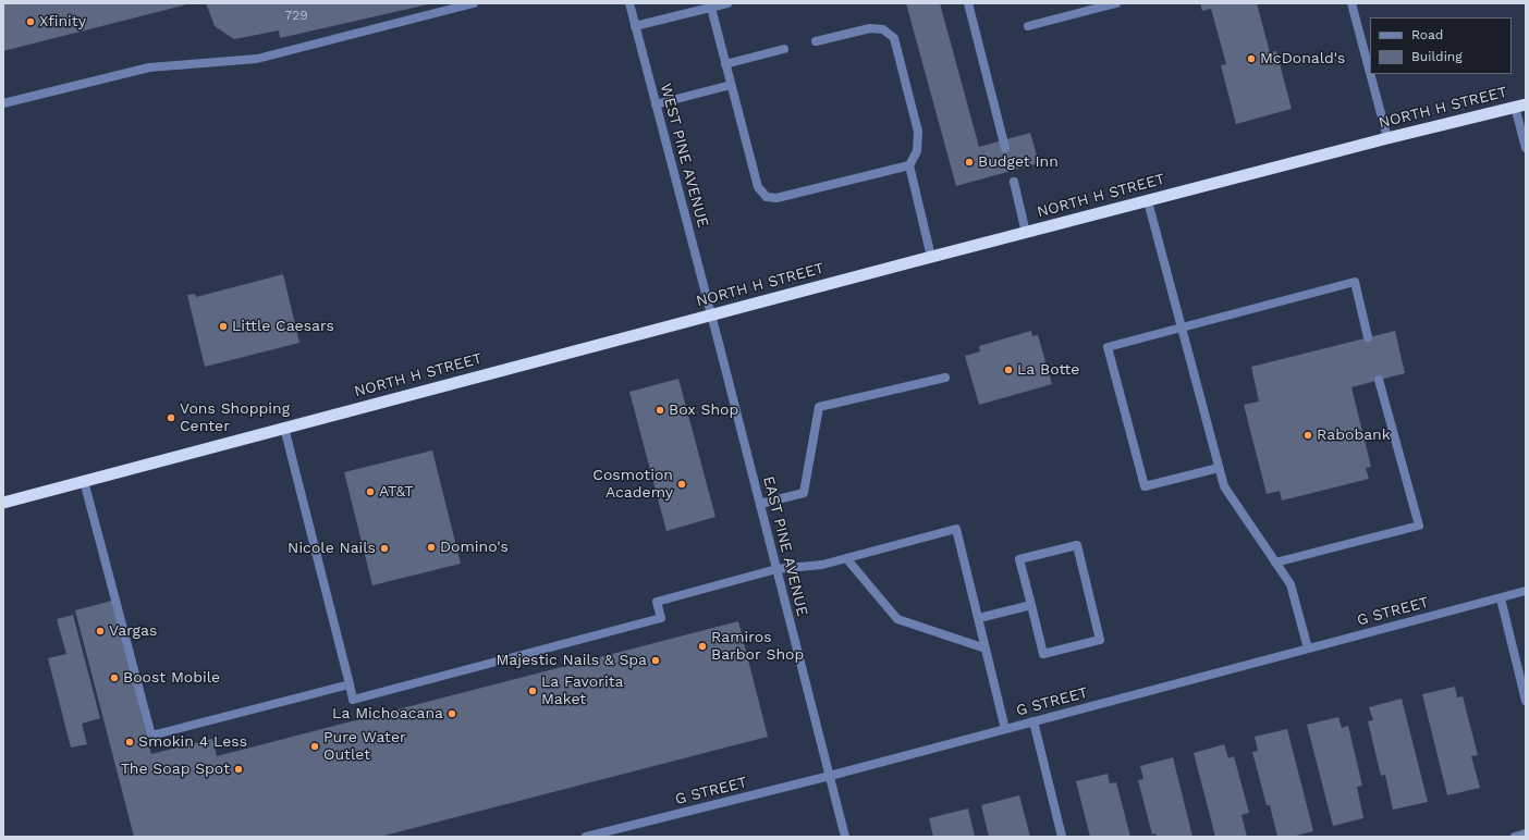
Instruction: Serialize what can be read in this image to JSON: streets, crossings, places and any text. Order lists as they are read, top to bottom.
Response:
{
  "streets": {
    "highway": ["NORTH H STREET"],
    "street": ["WEST PINE AVENUE", "EAST PINE AVENUE", "G STREET"]
  },
  "crossings": [
    ["NORTH H STREET", "WEST PINE AVENUE"],
    ["NORTH H STREET", "EAST PINE AVENUE"],
    ["WEST PINE AVENUE", "EAST PINE AVENUE"],
    ["EAST PINE AVENUE", "G STREET"]
  ],
  "places": [
    "Xfinity",
    "McDonald's",
    "Budget Inn",
    "Little Caesars",
    "La Botte",
    "Box Shop",
    "Vons Shopping Center",
    "Rabobank",
    "Cosmotion Academy",
    "AT&T",
    "Domino's",
    "Nicole Nails",
    "Vargas",
    "Ramiros Barbor Shop",
    "Majestic Nails & Spa",
    "Boost Mobile",
    "La Favorita Maket",
    "La Michoacana",
    "Smokin 4 Less",
    "Pure Water Outlet",
    "The Soap Spot"
  ],
  "house_numbers": ["729"],
  "legend": ["Road", "Building"]
}
